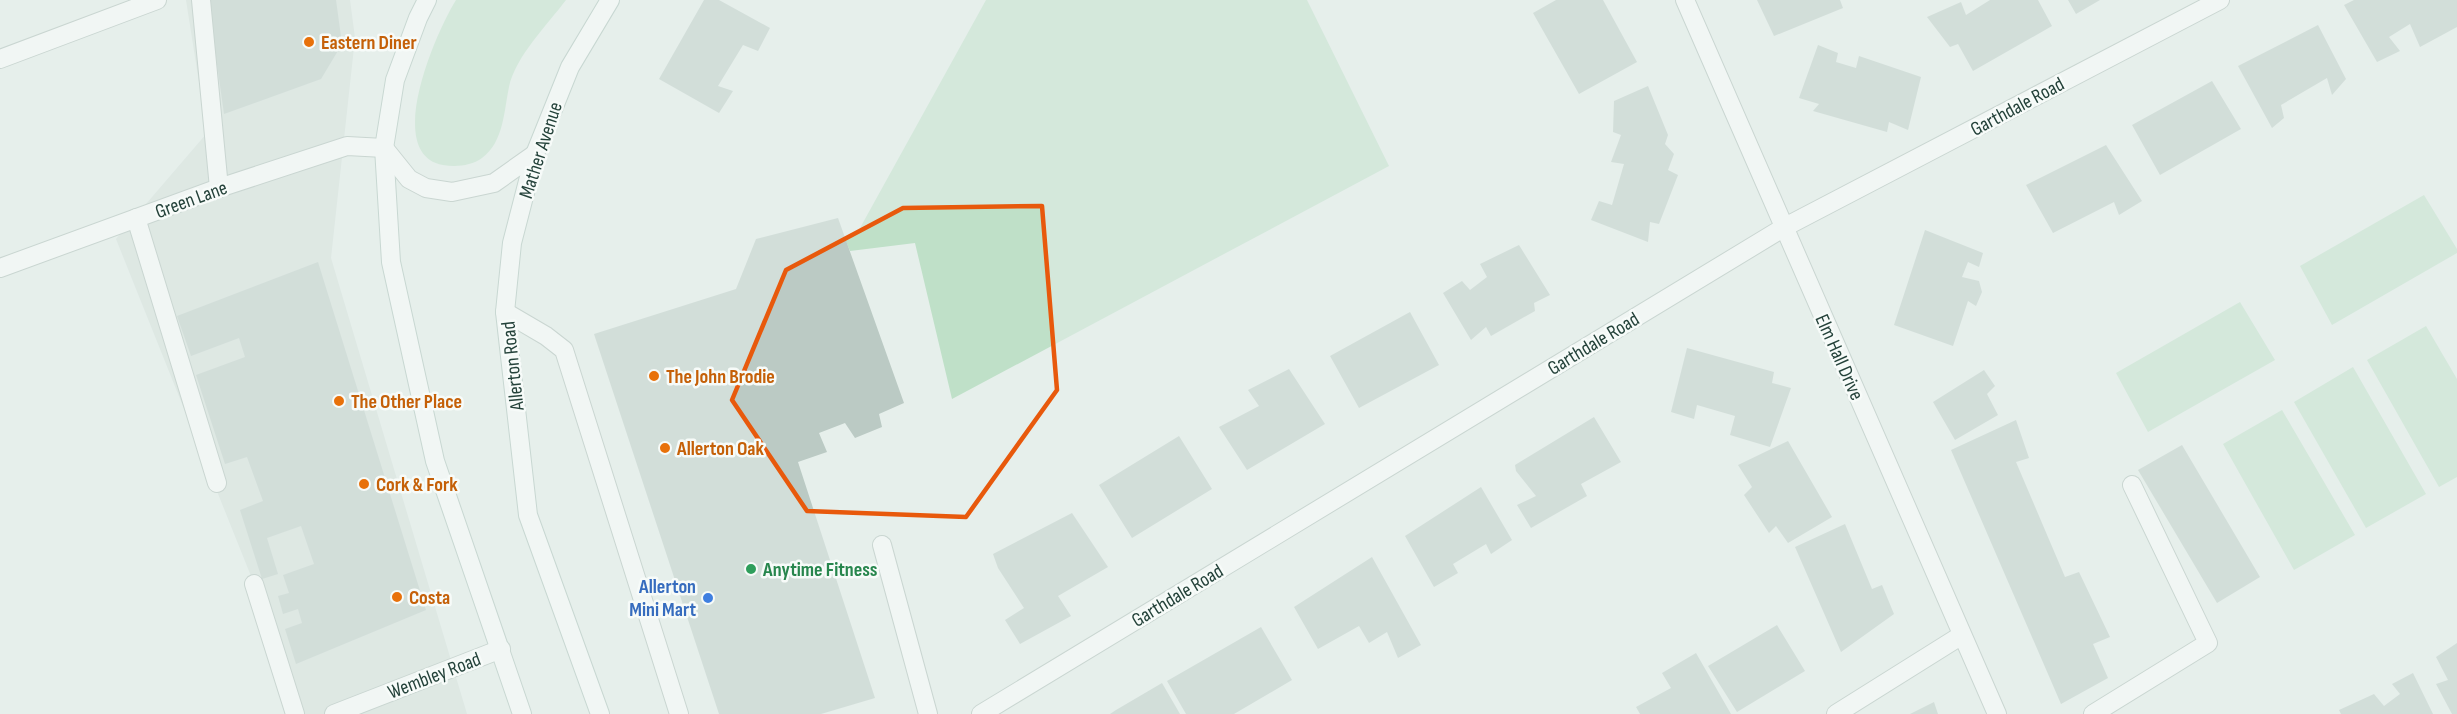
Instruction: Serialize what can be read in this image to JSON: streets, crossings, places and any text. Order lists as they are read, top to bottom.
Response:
{
  "streets": {
    "street": [
      "Garthdale Road",
      "Mather Avenue",
      "Green Lane",
      "Elm Hall Drive",
      "Allerton Road",
      "Wembley Road"
    ]
  },
  "crossings": [
    ["Garthdale Road", "Elm Hall Drive"],
    ["Mather Avenue", "Allerton Road"]
  ],
  "places": [
    "Eastern Diner",
    "The John Brodie",
    "The Other Place",
    "Allerton Oak",
    "Cork & Fork",
    "Anytime Fitness",
    "Costa",
    "Allerton Mini Mart"
  ]
}
